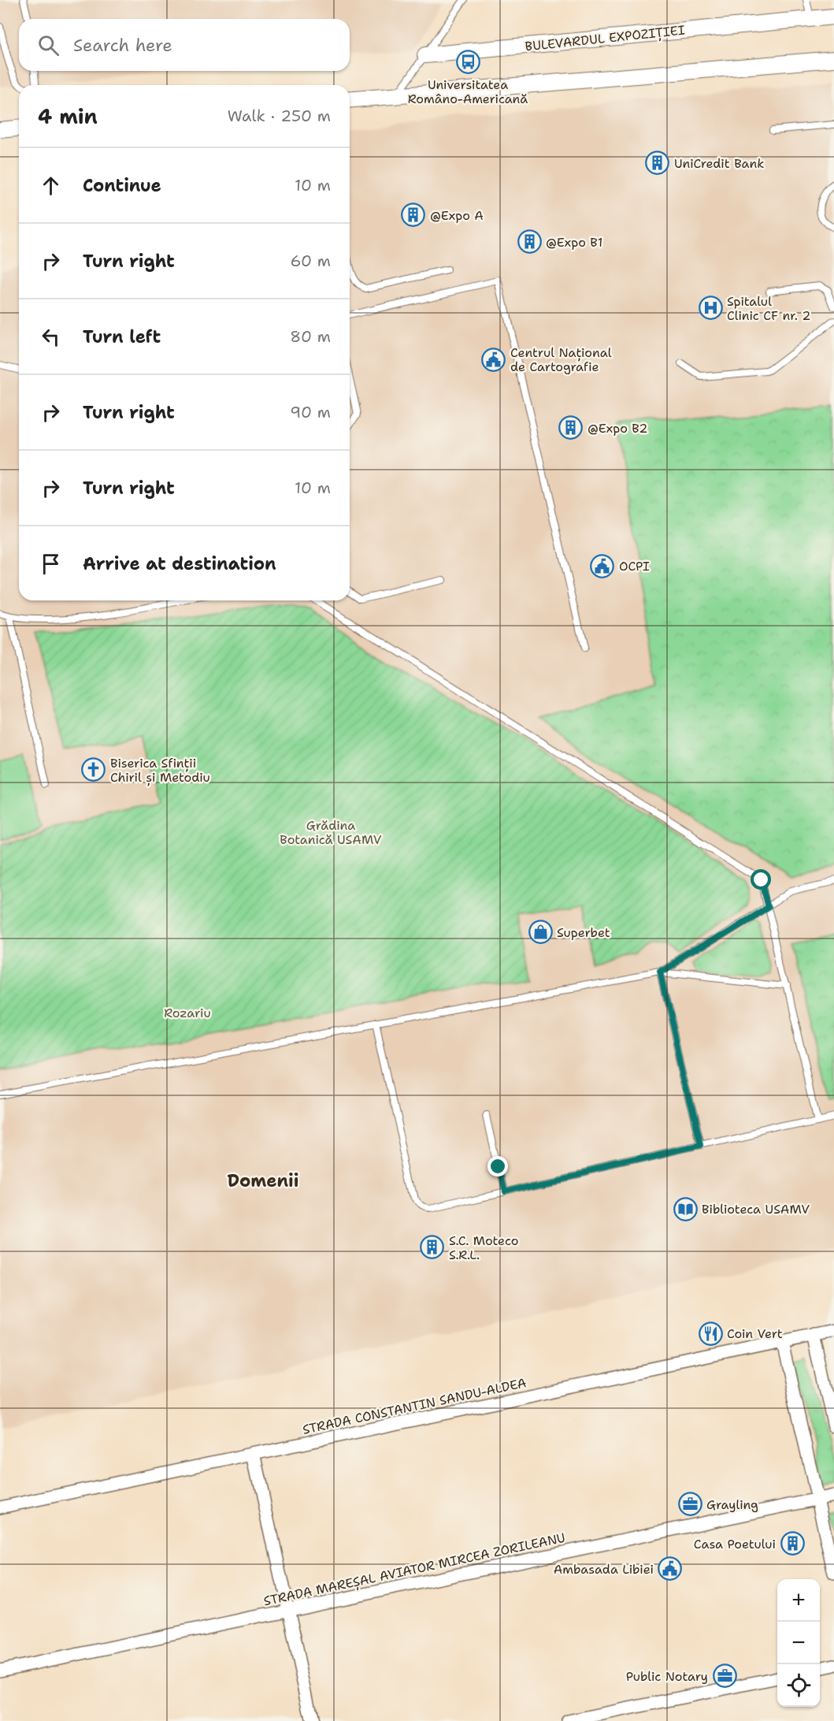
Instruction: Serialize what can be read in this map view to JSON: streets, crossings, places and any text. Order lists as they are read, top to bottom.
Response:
{
  "streets": {
    "street": ["BULEVARDUL EXPOZIȚIEI", "STRADA CONSTANTIN SANDU-ALDEA", "STRADA MAREȘAL AVIATOR MIRCEA ZORILEANU"]
  },
  "districts": ["Domenii"],
  "parks": ["Grădina Botanică USAMV", "Rozariu"],
  "places": {
    "bus stop": ["Universitatea Româno-Americană"],
    "building": [
      "UniCredit Bank",
      "@Expo A",
      "@Expo B1",
      "@Expo B2",
      "S.C. Moteco S.R.L.",
      "Casa Poetului"
    ],
    "hospital": ["Spitalul Clinic CF nr. 2"],
    "public building": ["Centrul Național de Cartografie", "OCPI", "Ambasada Libiei"],
    "church": ["Biserica Sfinții Chiril și Metodiu"],
    "shop": ["Superbet"],
    "library": ["Biblioteca USAMV"],
    "restaurant": ["Coin Vert"],
    "office": ["Grayling", "Public Notary"]
  },
  "page": {
    "search": "Search here",
    "heading": ["4 min", "Walk · 250 m"],
    "list": [
      ["Continue", "10 m"],
      ["Turn right", "60 m"],
      ["Turn left", "80 m"],
      ["Turn right", "90 m"],
      ["Turn right", "10 m"],
      "Arrive at destination"
    ],
    "map_buttons": ["+", "−"]
  }
}
